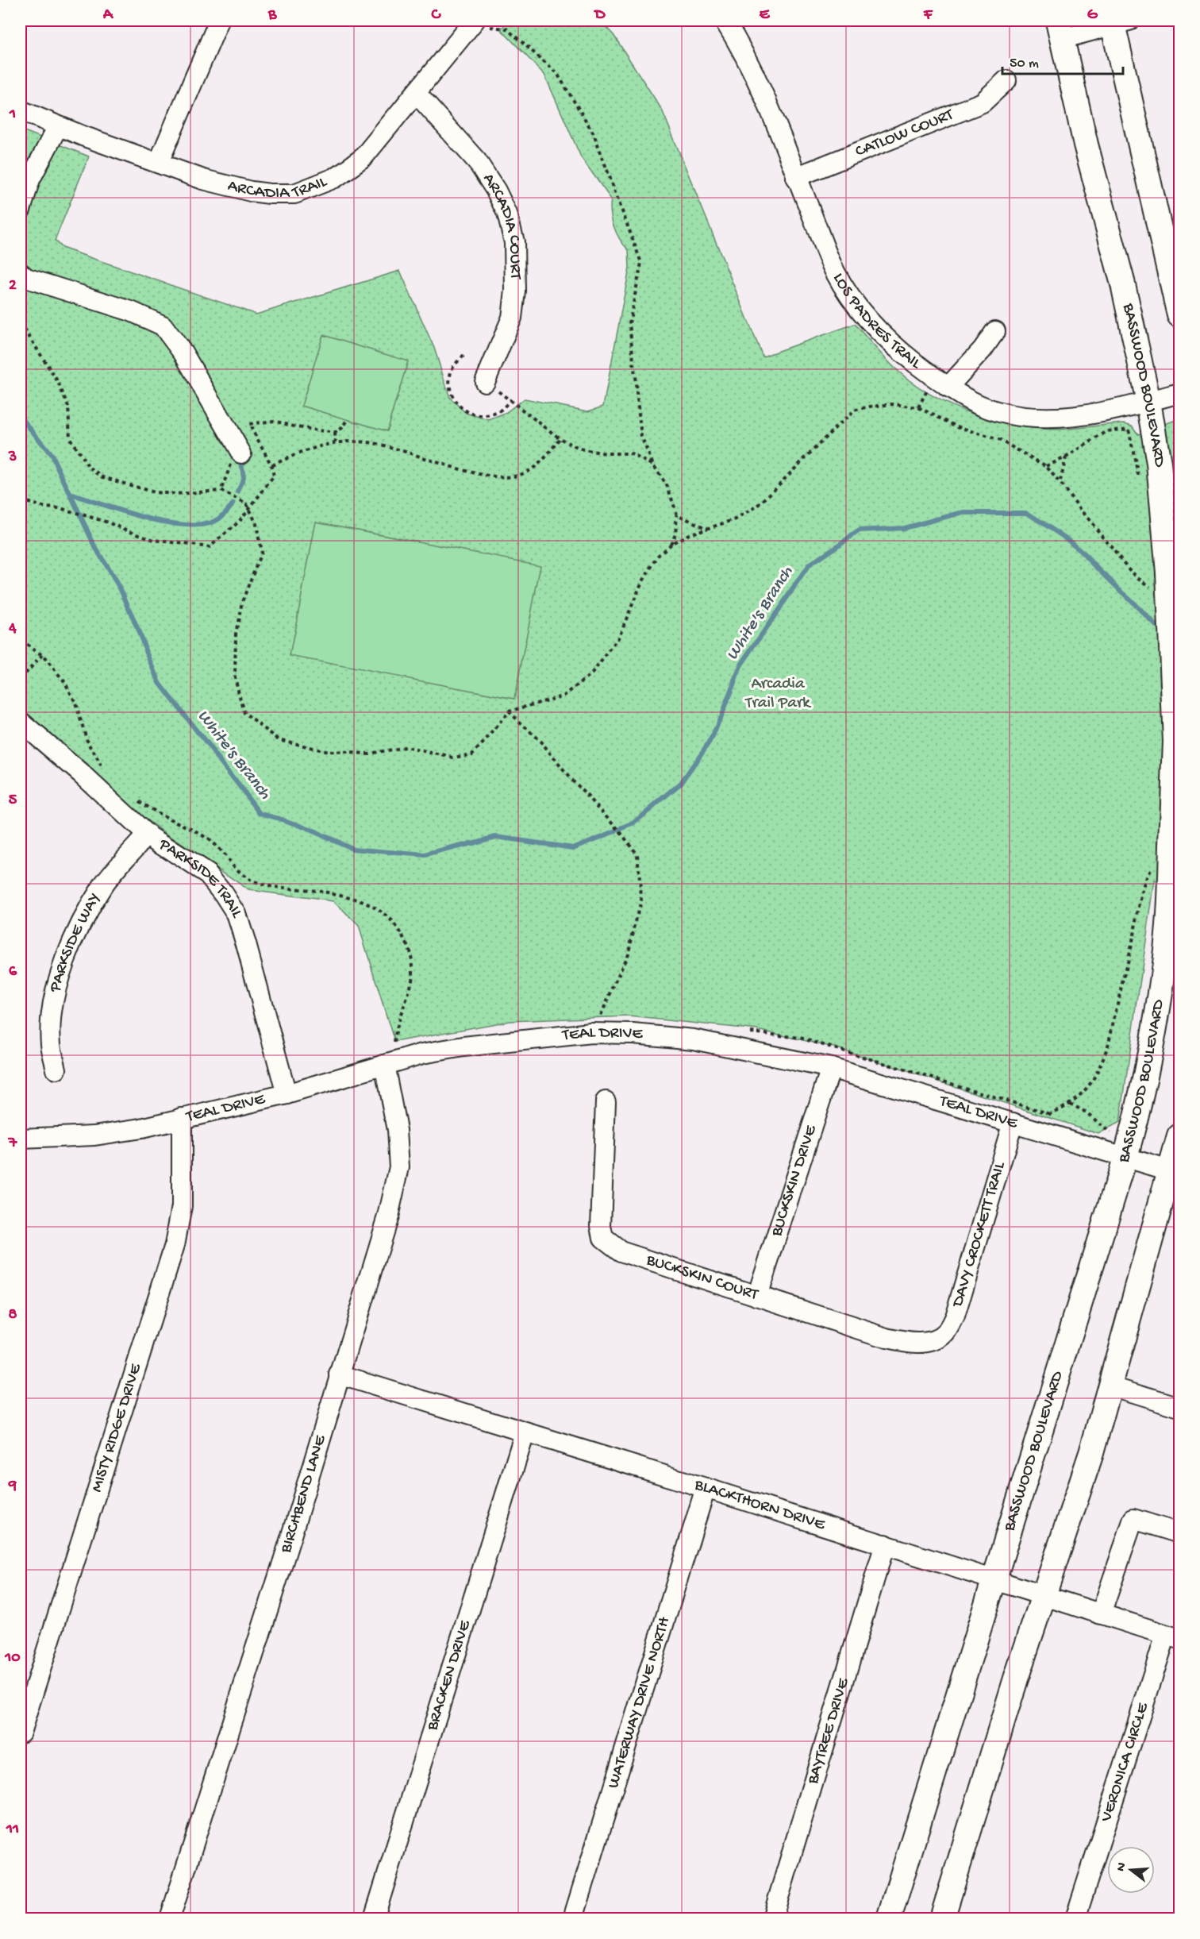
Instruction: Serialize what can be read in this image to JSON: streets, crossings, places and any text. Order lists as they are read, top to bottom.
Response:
{
  "streets": {
    "main road": ["BASSWOOD BOULEVARD"],
    "street": [
      "CATLOW COURT",
      "ARCADIA TRAIL",
      "ARCADIA COURT",
      "LOS PADRES TRAIL",
      "PARKSIDE TRAIL",
      "PARKSIDE WAY",
      "TEAL DRIVE",
      "BUCKSKIN DRIVE",
      "DAVY CROCKETT TRAIL",
      "BUCKSKIN COURT",
      "MISTY RIDGE DRIVE",
      "BIRCHBEND LANE",
      "BLACKTHORN DRIVE",
      "BRACKEN DRIVE",
      "WATERWAY DRIVE NORTH",
      "BAYTREE DRIVE",
      "VERONICA CIRCLE"
    ]
  },
  "crossings": [
    ["CATLOW COURT", "LOS PADRES TRAIL"],
    ["ARCADIA TRAIL", "ARCADIA COURT"],
    ["LOS PADRES TRAIL", "BASSWOOD BOULEVARD"],
    ["BASSWOOD BOULEVARD", "TEAL DRIVE"],
    ["BASSWOOD BOULEVARD", "BLACKTHORN DRIVE"],
    ["PARKSIDE TRAIL", "PARKSIDE WAY"],
    ["PARKSIDE TRAIL", "TEAL DRIVE"],
    ["TEAL DRIVE", "BUCKSKIN DRIVE"],
    ["TEAL DRIVE", "DAVY CROCKETT TRAIL"],
    ["TEAL DRIVE", "MISTY RIDGE DRIVE"],
    ["TEAL DRIVE", "BIRCHBEND LANE"],
    ["BUCKSKIN DRIVE", "BUCKSKIN COURT"],
    ["DAVY CROCKETT TRAIL", "BUCKSKIN COURT"],
    ["BIRCHBEND LANE", "BLACKTHORN DRIVE"],
    ["BLACKTHORN DRIVE", "BRACKEN DRIVE"],
    ["BLACKTHORN DRIVE", "WATERWAY DRIVE NORTH"],
    ["BLACKTHORN DRIVE", "BAYTREE DRIVE"],
    ["BLACKTHORN DRIVE", "VERONICA CIRCLE"]
  ],
  "water": ["White's Branch"],
  "parks": ["Arcadia Trail Park"],
  "scale_bar": "50 m",
  "north": "left",
  "grid": {
    "columns": [
      "A",
      "B",
      "C",
      "D",
      "E",
      "F",
      "G"
    ],
    "rows": [
      "1",
      "2",
      "3",
      "4",
      "5",
      "6",
      "7",
      "8",
      "9",
      "10",
      "11"
    ]
  }
}
